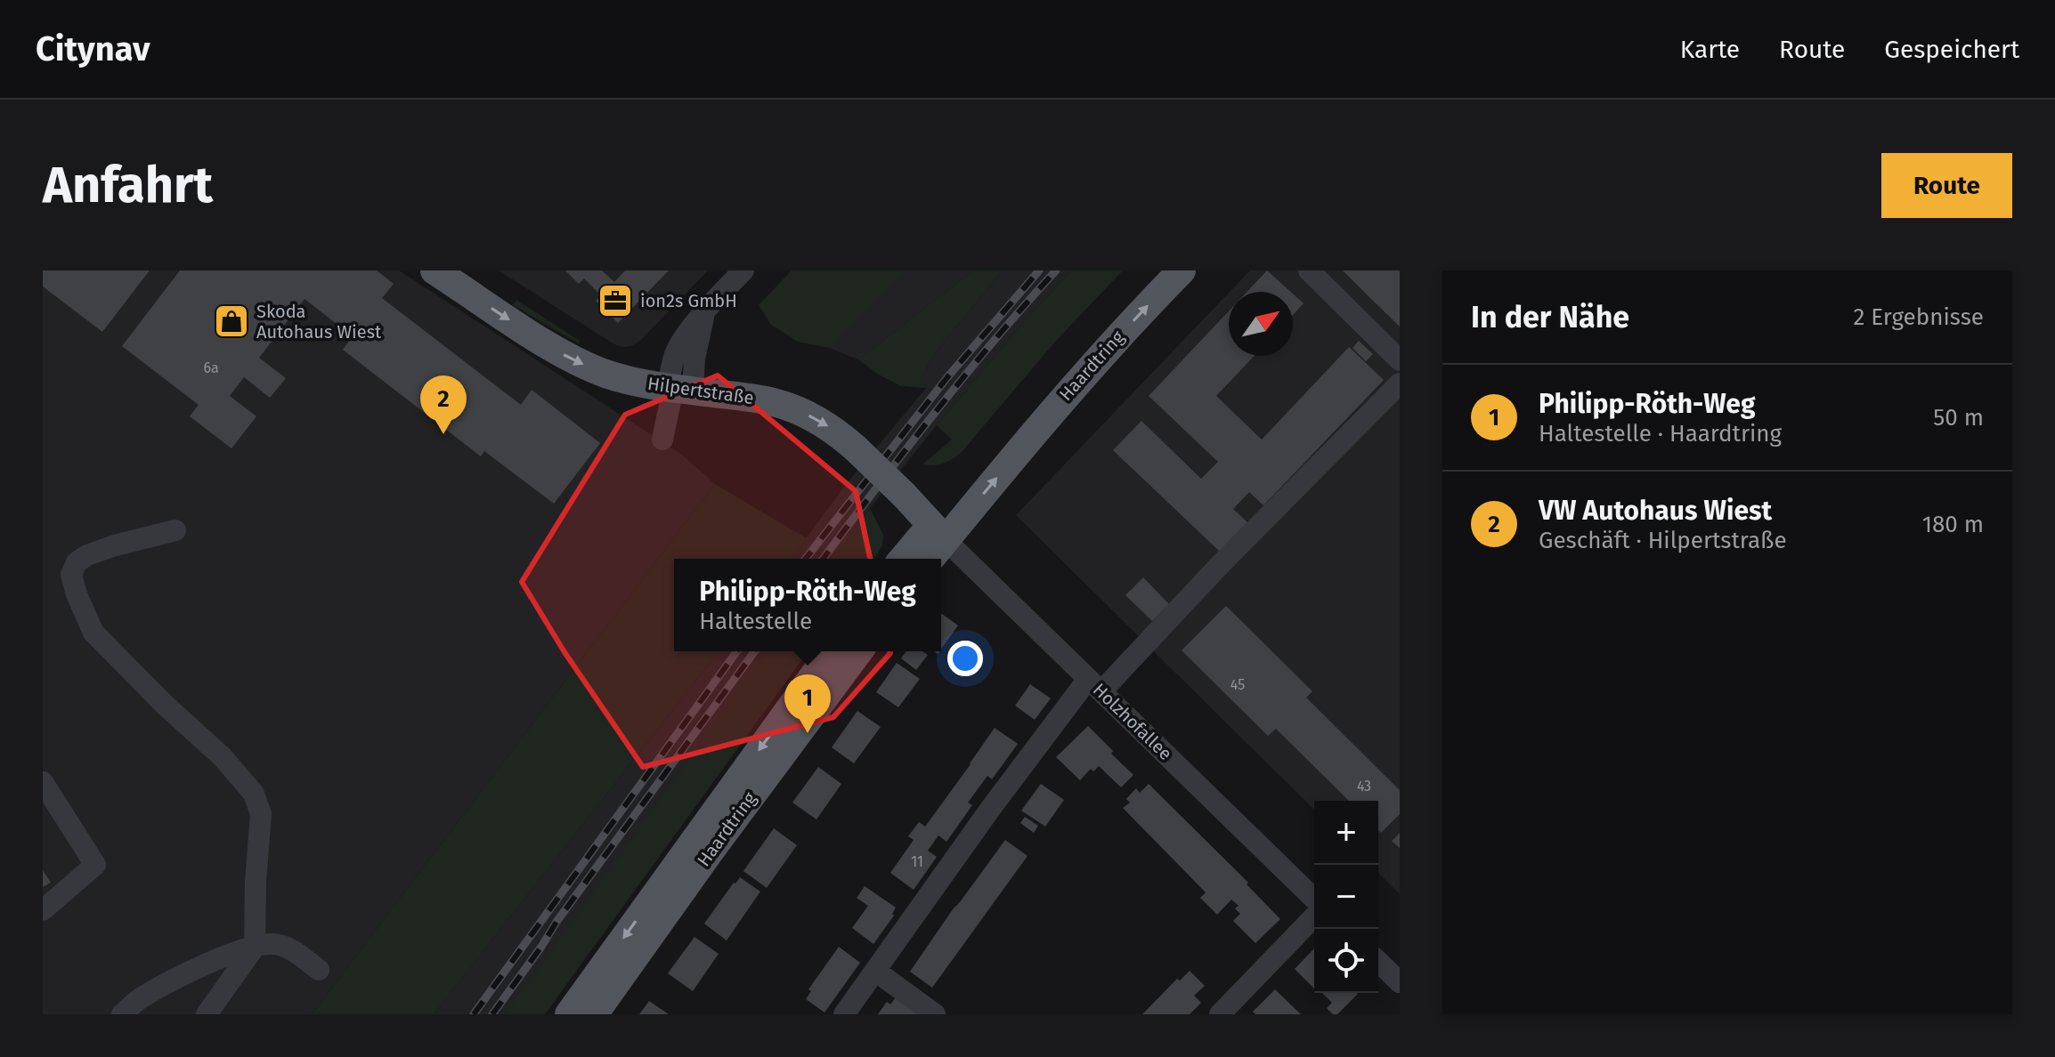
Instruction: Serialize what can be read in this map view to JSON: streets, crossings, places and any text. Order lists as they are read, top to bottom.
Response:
{
  "streets": {
    "main road": ["Haardtring", "Hilpertstraße"],
    "street": ["Holzhofallee"]
  },
  "crossings": [
    ["Haardtring", "Hilpertstraße"],
    ["Haardtring", "Holzhofallee"],
    ["Hilpertstraße", "Holzhofallee"]
  ],
  "one_way": ["Hilpertstraße"],
  "places": {
    "office": ["ion2s GmbH"],
    "shop": ["Skoda Autohaus Wiest"]
  },
  "house_numbers": [
    "6a",
    "45",
    "43",
    "11"
  ],
  "north": "top right",
  "page": {
    "header": "Citynav",
    "nav": ["Karte", "Route", "Gespeichert"],
    "buttons": "Route",
    "title": "Anfahrt",
    "heading": ["In der Nähe", "2 Ergebnisse"],
    "list": [
      {
        "mark": "1",
        "name": "Philipp-Röth-Weg",
        "note": "Haltestelle · Haardtring",
        "value": "50 m"
      },
      {
        "mark": "2",
        "name": "VW Autohaus Wiest",
        "note": "Geschäft · Hilpertstraße",
        "value": "180 m"
      }
    ],
    "pins": ["2", "1"],
    "popup": ["Philipp-Röth-Weg", "Haltestelle"],
    "map_buttons": ["+", "−"]
  }
}
